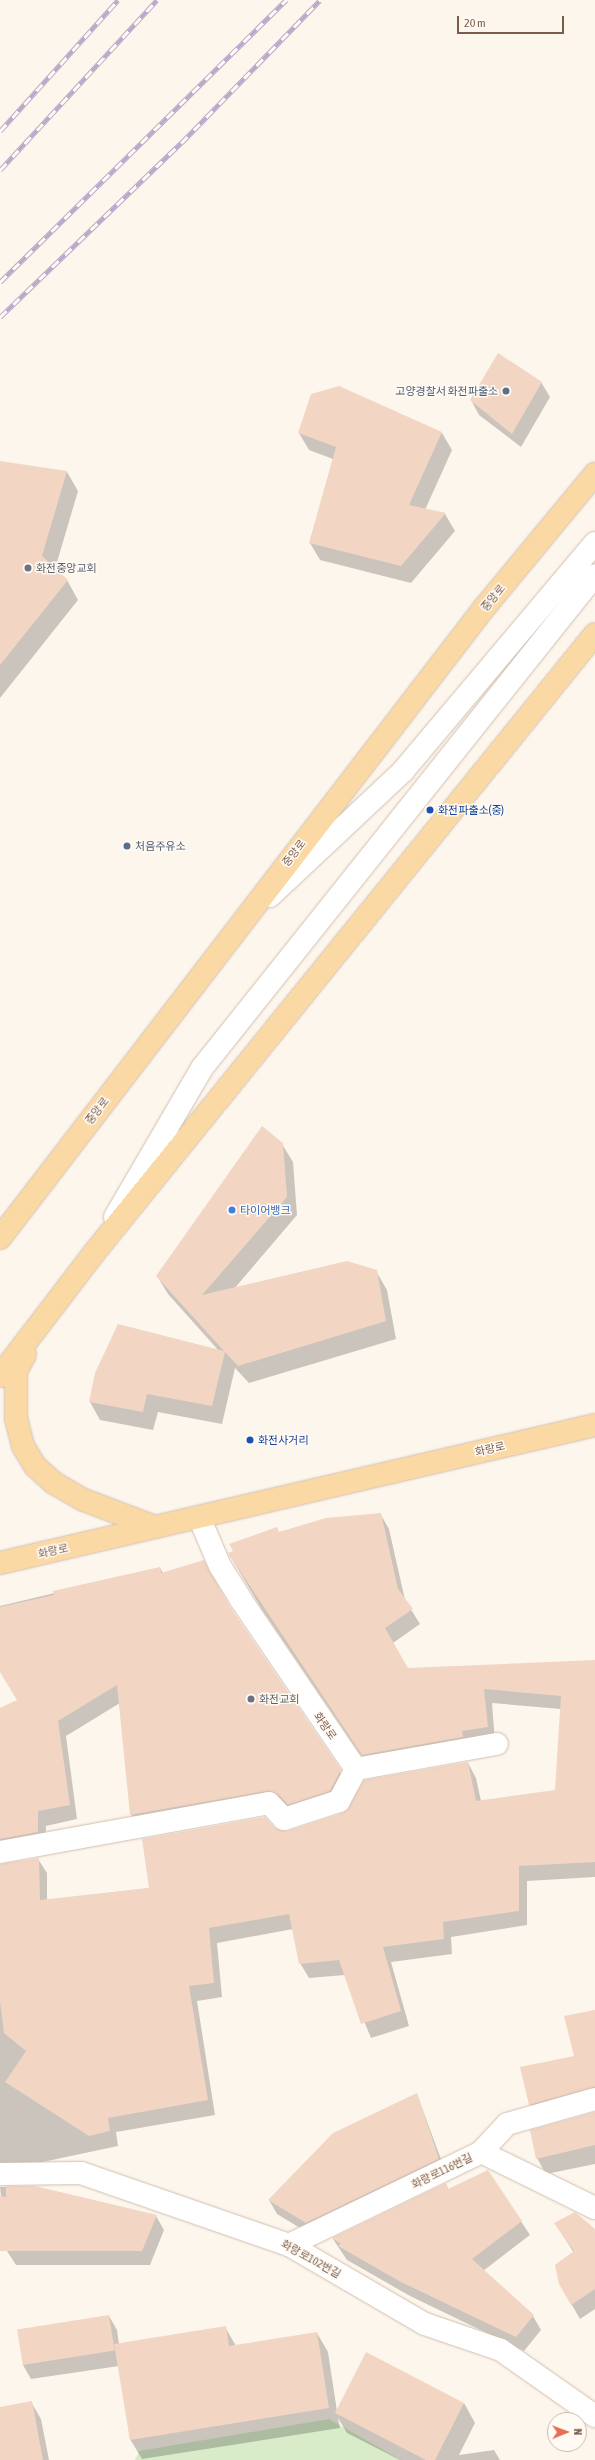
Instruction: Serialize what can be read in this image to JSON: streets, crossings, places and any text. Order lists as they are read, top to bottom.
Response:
{
  "streets": {
    "main road": ["중앙로", "화랑로"],
    "street": ["화랑로116번길", "화랑로102번길"]
  },
  "crossings": [
    ["화랑로116번길", "화랑로102번길"]
  ],
  "places": [
    "고양경찰서 화전파출소",
    "화전중앙교회",
    "화전파출소(중)",
    "처음주유소",
    "타이어뱅크",
    "화전사거리",
    "화전교회"
  ],
  "scale_bar": "20 m",
  "north": "right"
}
